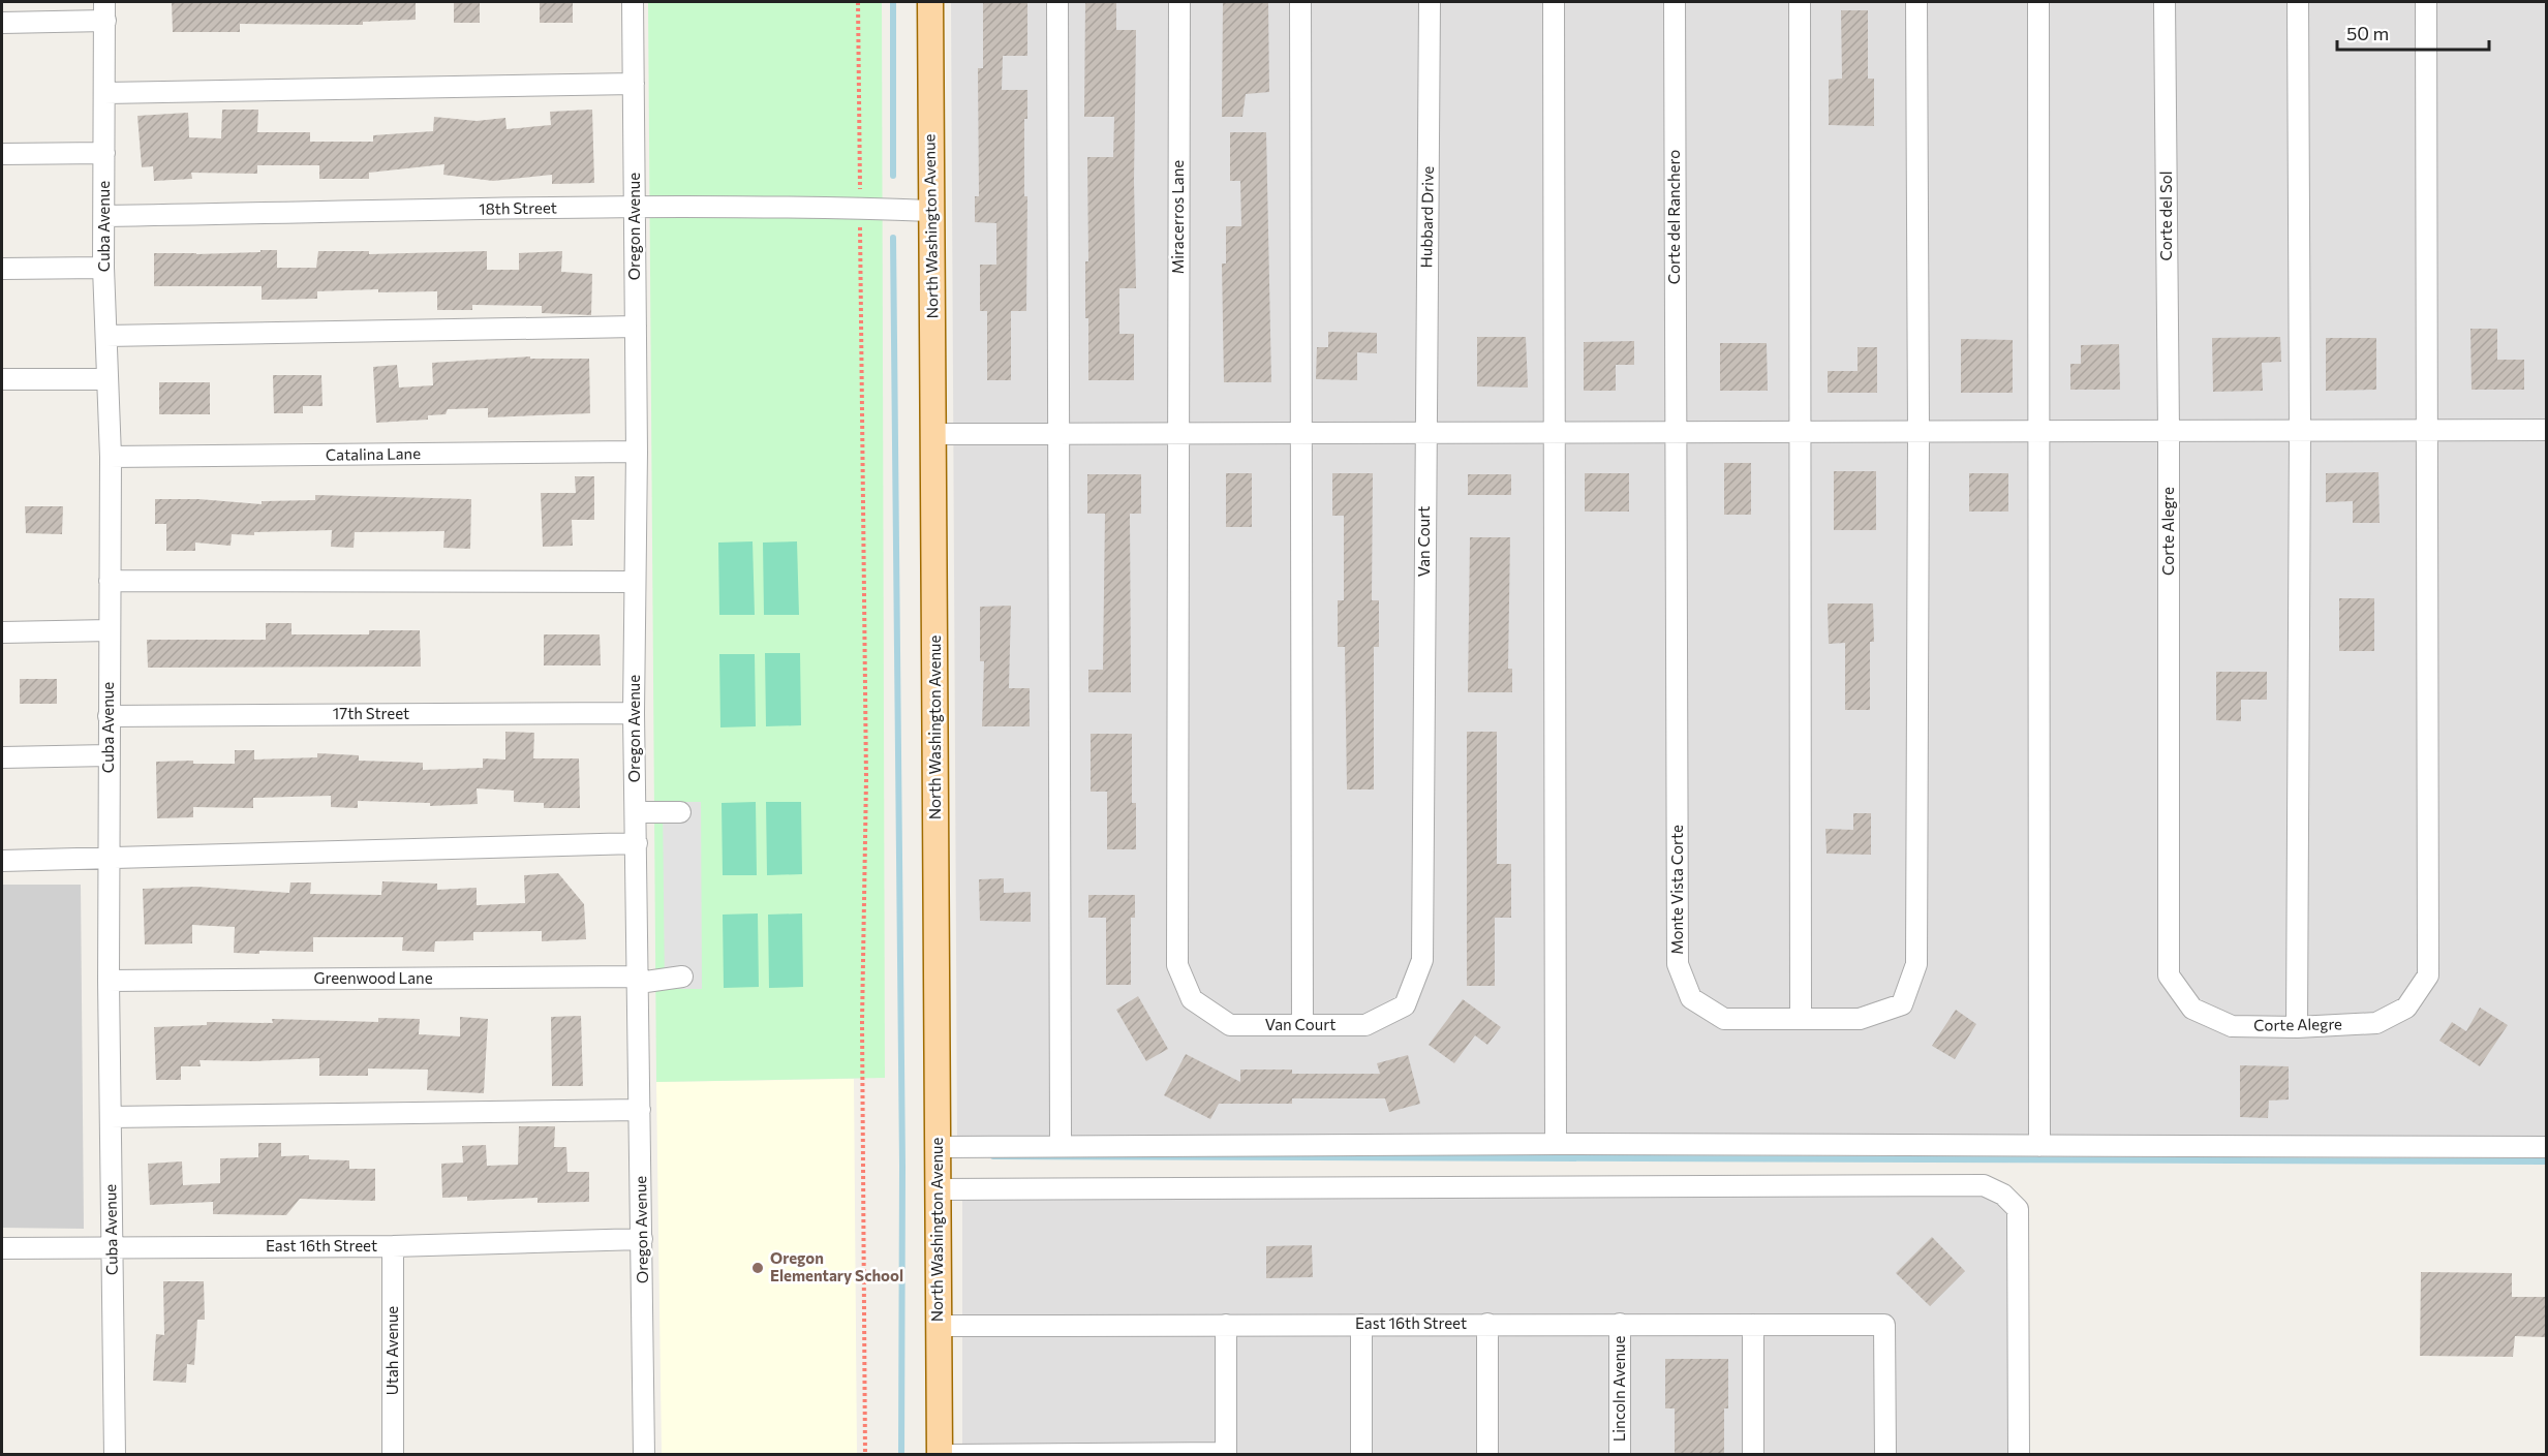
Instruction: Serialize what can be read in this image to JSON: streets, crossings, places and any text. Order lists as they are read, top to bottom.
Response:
{
  "streets": {
    "main road": ["North Washington Avenue"],
    "street": [
      "18th Street",
      "Corte del Sol",
      "Miracerros Lane",
      "Hubbard Drive",
      "Corte del Ranchero",
      "Cuba Avenue",
      "Oregon Avenue",
      "Catalina Lane",
      "Corte Alegre",
      "Van Court",
      "17th Street",
      "Monte Vista Corte",
      "Greenwood Lane",
      "East 16th Street",
      "Utah Avenue",
      "Lincoln Avenue"
    ]
  },
  "crossings": [
    ["18th Street", "Cuba Avenue"],
    ["18th Street", "Oregon Avenue"],
    ["18th Street", "North Washington Avenue"],
    ["Corte del Sol", "Corte Alegre"],
    ["Miracerros Lane", "Van Court"],
    ["Hubbard Drive", "Van Court"],
    ["Corte del Ranchero", "Monte Vista Corte"],
    ["Cuba Avenue", "Catalina Lane"],
    ["Cuba Avenue", "17th Street"],
    ["Cuba Avenue", "Greenwood Lane"],
    ["Cuba Avenue", "East 16th Street"],
    ["Oregon Avenue", "Catalina Lane"],
    ["Oregon Avenue", "17th Street"],
    ["Oregon Avenue", "Greenwood Lane"],
    ["Oregon Avenue", "East 16th Street"],
    ["North Washington Avenue", "East 16th Street"],
    ["East 16th Street", "Utah Avenue"],
    ["East 16th Street", "Lincoln Avenue"]
  ],
  "places": ["Oregon Elementary School"],
  "scale_bar": "50 m"
}
